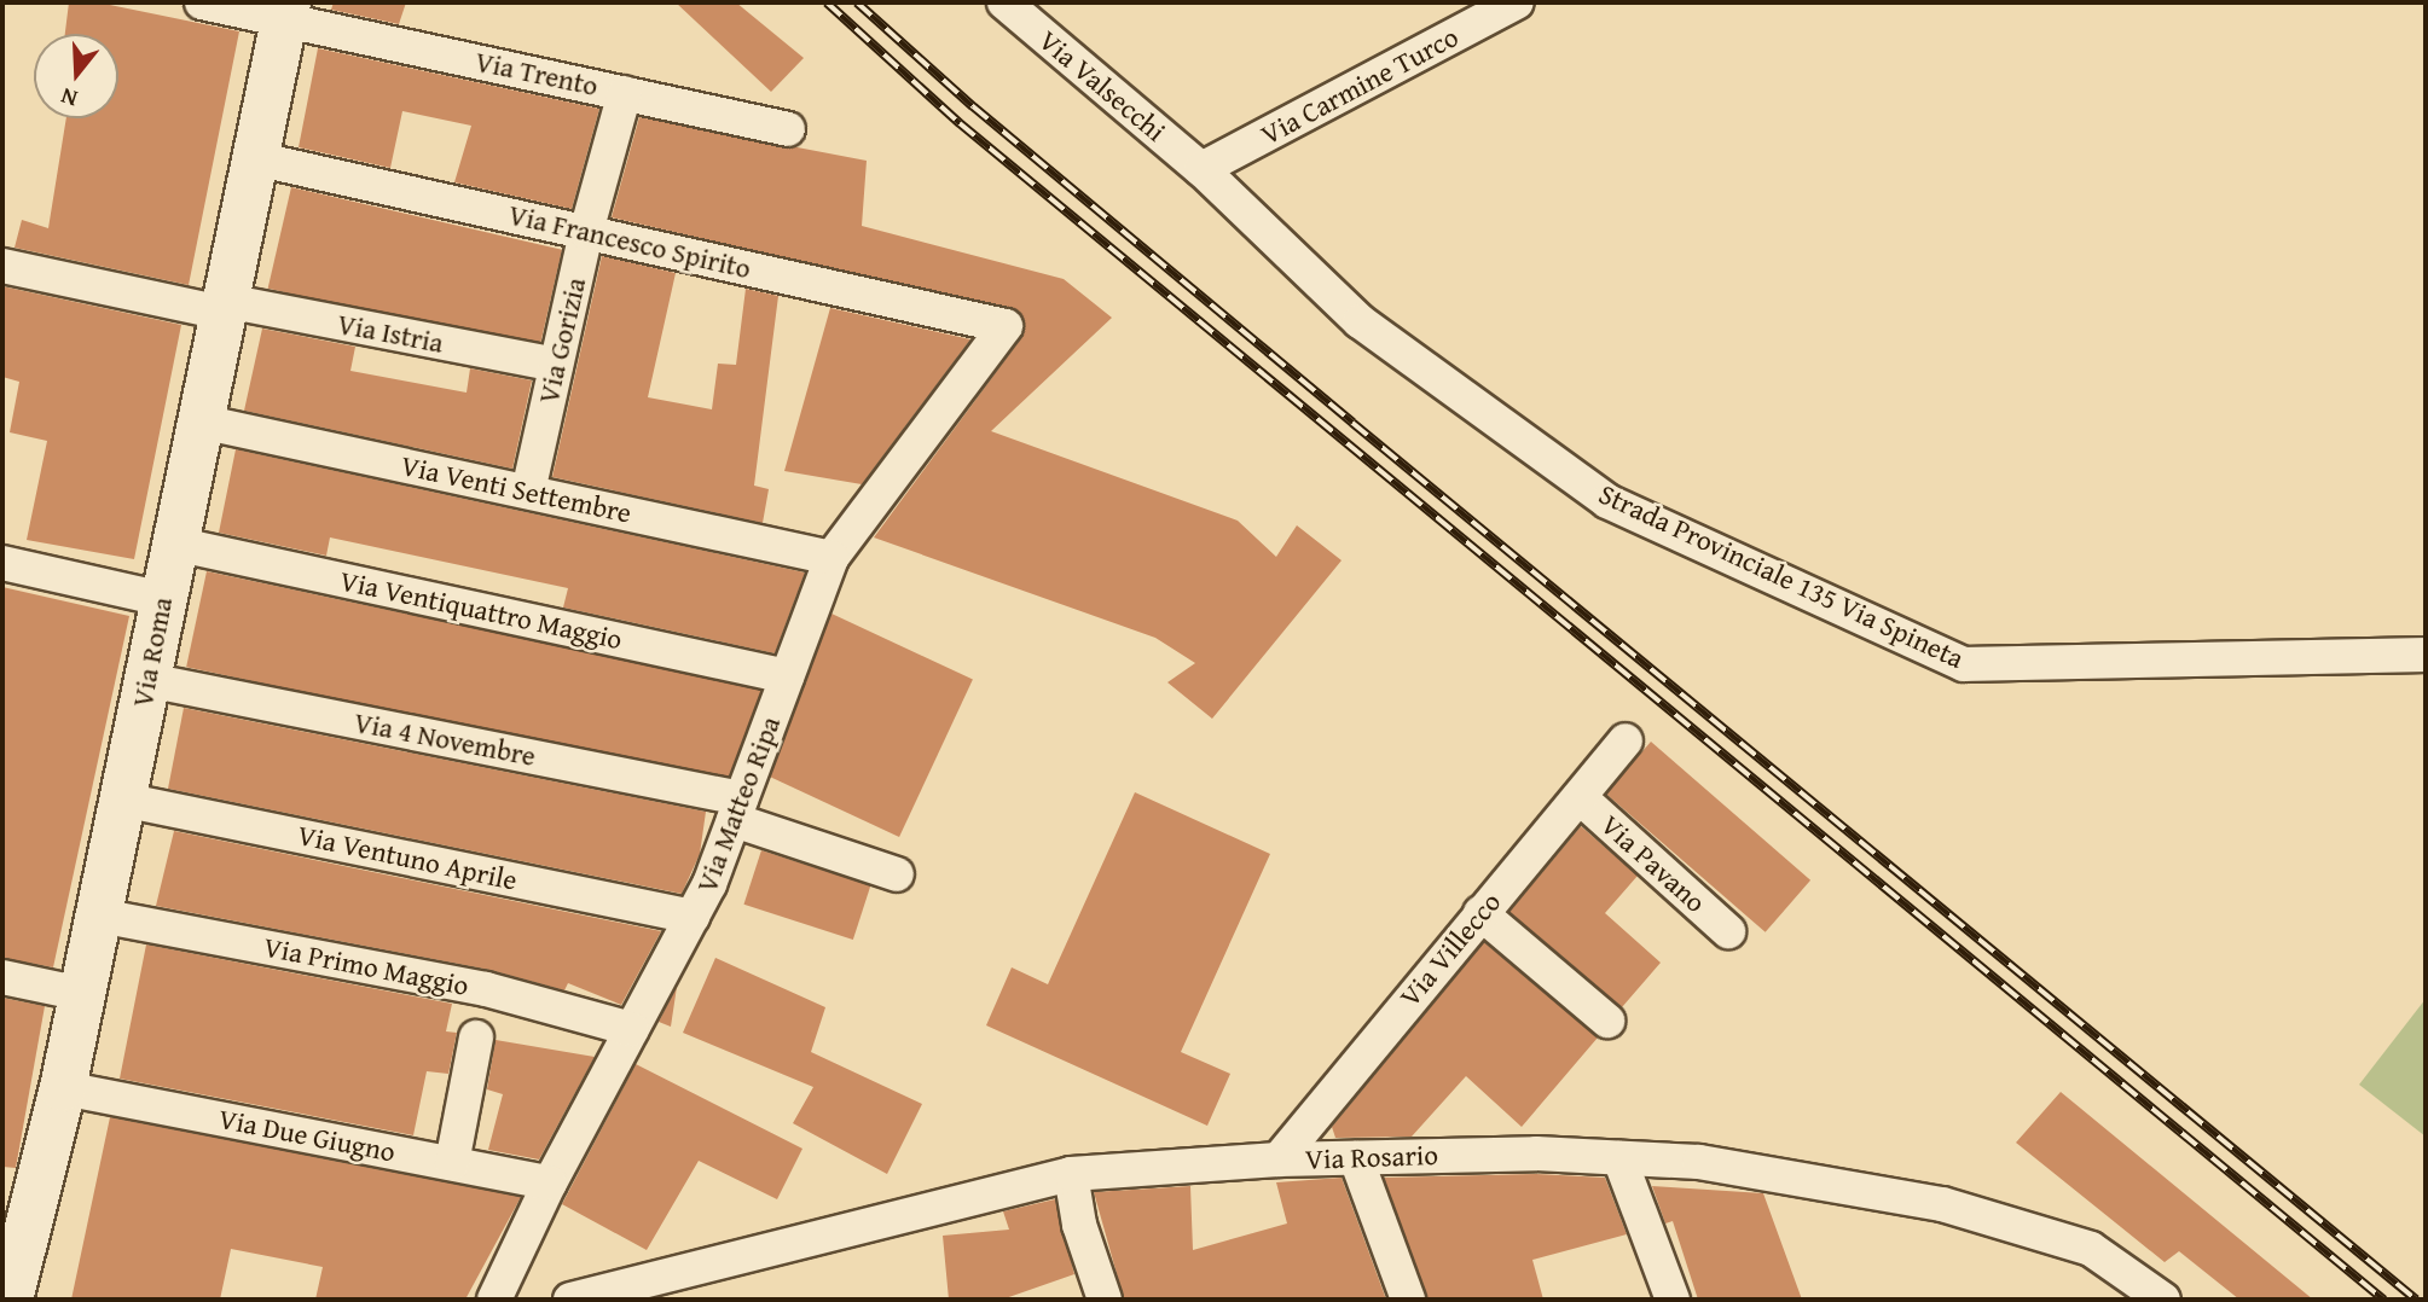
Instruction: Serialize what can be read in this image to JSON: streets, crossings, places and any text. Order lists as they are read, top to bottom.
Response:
{
  "streets": {
    "main road": ["Via Roma"],
    "street": [
      "Via Trento",
      "Via Valsecchi",
      "Via Carmine Turco",
      "Via Francesco Spirito",
      "Via Istria",
      "Via Gorizia",
      "Via Venti Settembre",
      "Strada Provinciale 135 Via Spineta",
      "Via Ventiquattro Maggio",
      "Via 4 Novembre",
      "Via Matteo Ripa",
      "Via Ventuno Aprile",
      "Via Pavano",
      "Via Villecco",
      "Via Primo Maggio",
      "Via Due Giugno",
      "Via Rosario"
    ]
  },
  "crossings": [
    ["Via Trento", "Via Gorizia"],
    ["Via Trento", "Via Roma"],
    ["Via Valsecchi", "Via Carmine Turco"],
    ["Via Valsecchi", "Strada Provinciale 135 Via Spineta"],
    ["Via Carmine Turco", "Strada Provinciale 135 Via Spineta"],
    ["Via Francesco Spirito", "Via Gorizia"],
    ["Via Francesco Spirito", "Via Roma"],
    ["Via Francesco Spirito", "Via Matteo Ripa"],
    ["Via Istria", "Via Gorizia"],
    ["Via Istria", "Via Roma"],
    ["Via Gorizia", "Via Venti Settembre"],
    ["Via Venti Settembre", "Via Roma"],
    ["Via Venti Settembre", "Via Matteo Ripa"],
    ["Via Ventiquattro Maggio", "Via Roma"],
    ["Via Ventiquattro Maggio", "Via Matteo Ripa"],
    ["Via Roma", "Via 4 Novembre"],
    ["Via Roma", "Via Ventuno Aprile"],
    ["Via Roma", "Via Primo Maggio"],
    ["Via Roma", "Via Due Giugno"],
    ["Via 4 Novembre", "Via Matteo Ripa"],
    ["Via Matteo Ripa", "Via Ventuno Aprile"],
    ["Via Matteo Ripa", "Via Primo Maggio"],
    ["Via Matteo Ripa", "Via Due Giugno"],
    ["Via Pavano", "Via Villecco"],
    ["Via Villecco", "Via Rosario"]
  ],
  "north": "bottom"
}
